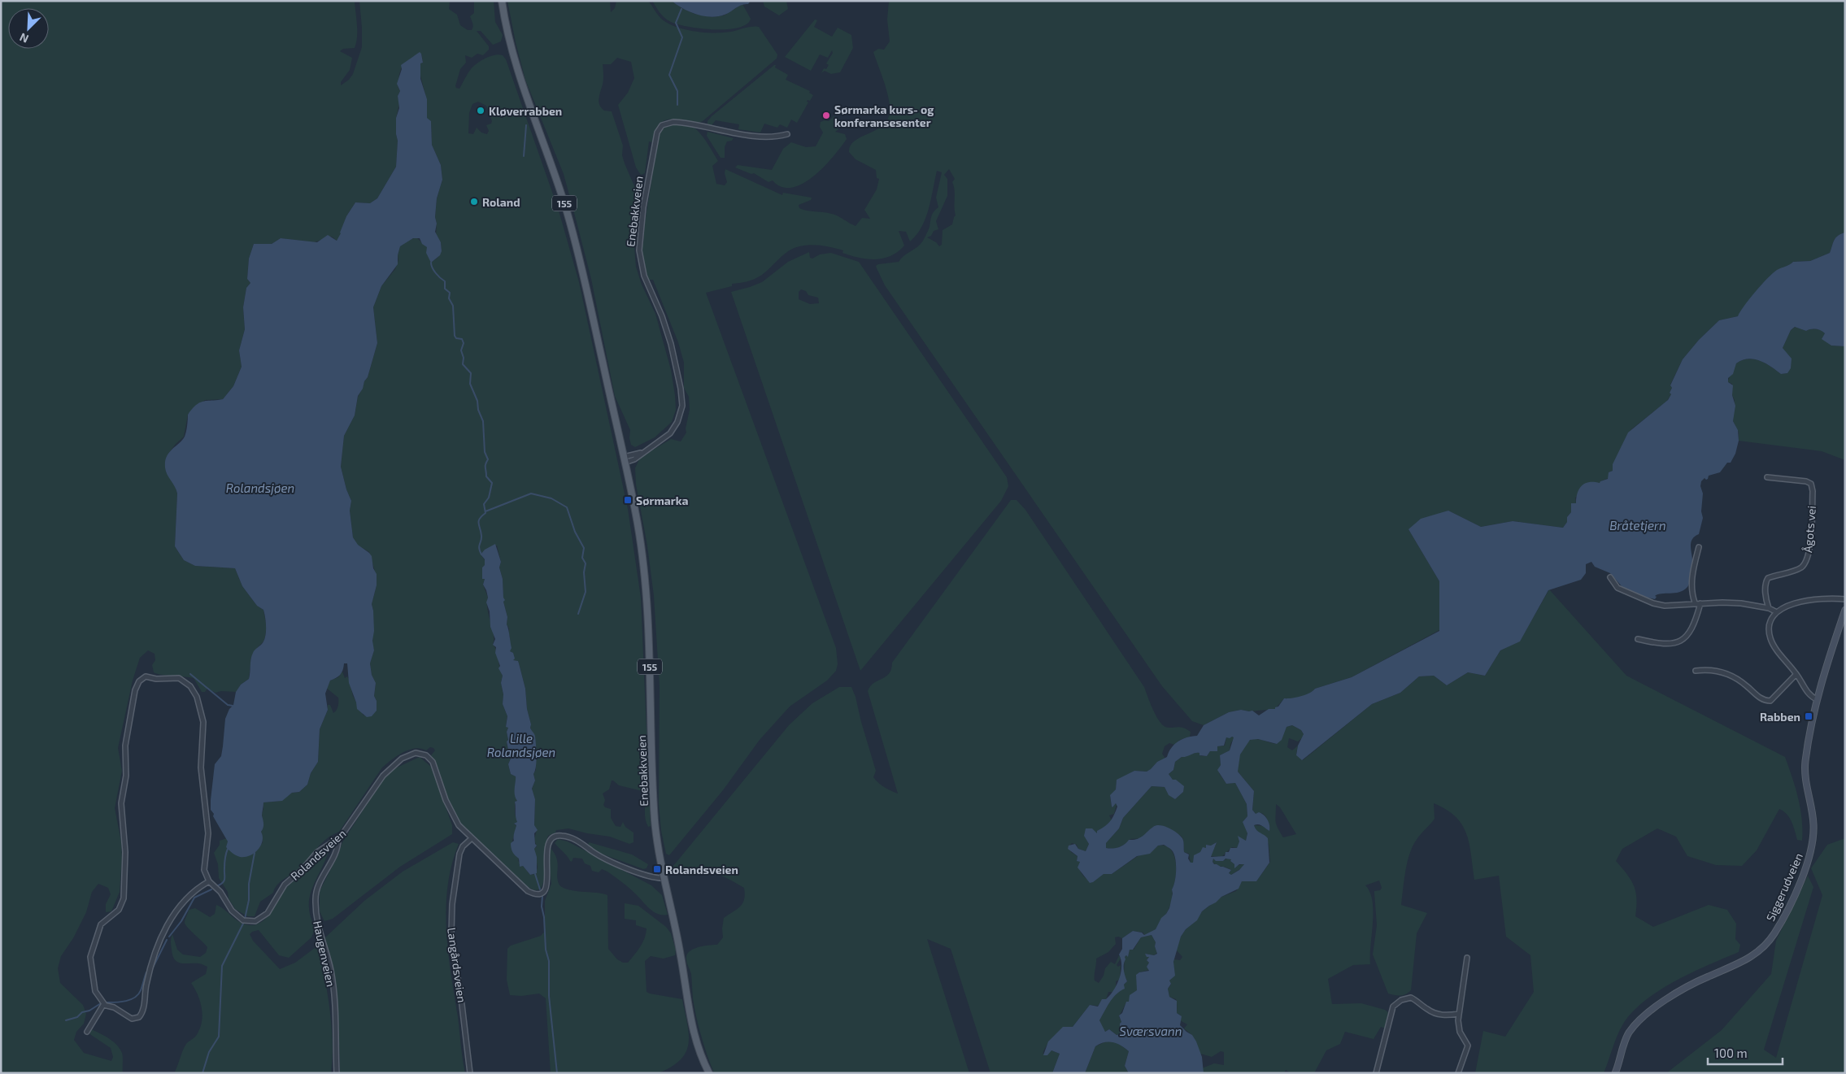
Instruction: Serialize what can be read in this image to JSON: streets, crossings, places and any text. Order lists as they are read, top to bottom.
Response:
{
  "streets": {
    "main road": ["155", "Enebakkveien", "Siggerudveien"],
    "street": [
      "Ågots vei",
      "Rolandsveien",
      "Haugenveien",
      "Langårdsveien"
    ]
  },
  "crossings": [
    ["Enebakkveien", "Rolandsveien"],
    ["Rolandsveien", "Haugenveien"],
    ["Rolandsveien", "Langårdsveien"]
  ],
  "water": [
    "Rolandsjøen",
    "Bråtetjern",
    "Lille Rolandsjøen",
    "Sværsvann"
  ],
  "places": {
    "other": ["Kløverrabben", "Sørmarka kurs- og konferansesenter", "Roland"],
    "transit": ["Sørmarka", "Rabben", "Rolandsveien"]
  },
  "scale_bar": "100 m",
  "north": "bottom left"
}
